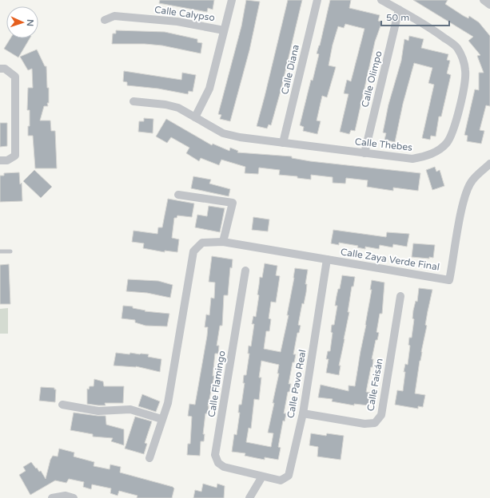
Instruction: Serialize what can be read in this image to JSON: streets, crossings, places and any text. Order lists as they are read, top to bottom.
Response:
{
  "streets": {
    "street": [
      "Calle Calypso",
      "Calle Diana",
      "Calle Olimpo",
      "Calle Thebes",
      "Calle Zaya Verde Final",
      "Calle Flamingo",
      "Calle Pavo Real",
      "Calle Faisán"
    ]
  },
  "crossings": [
    ["Calle Diana", "Calle Thebes"],
    ["Calle Olimpo", "Calle Thebes"],
    ["Calle Zaya Verde Final", "Calle Pavo Real"],
    ["Calle Flamingo", "Calle Pavo Real"],
    ["Calle Pavo Real", "Calle Faisán"]
  ],
  "scale_bar": "50 m",
  "north": "right"
}
